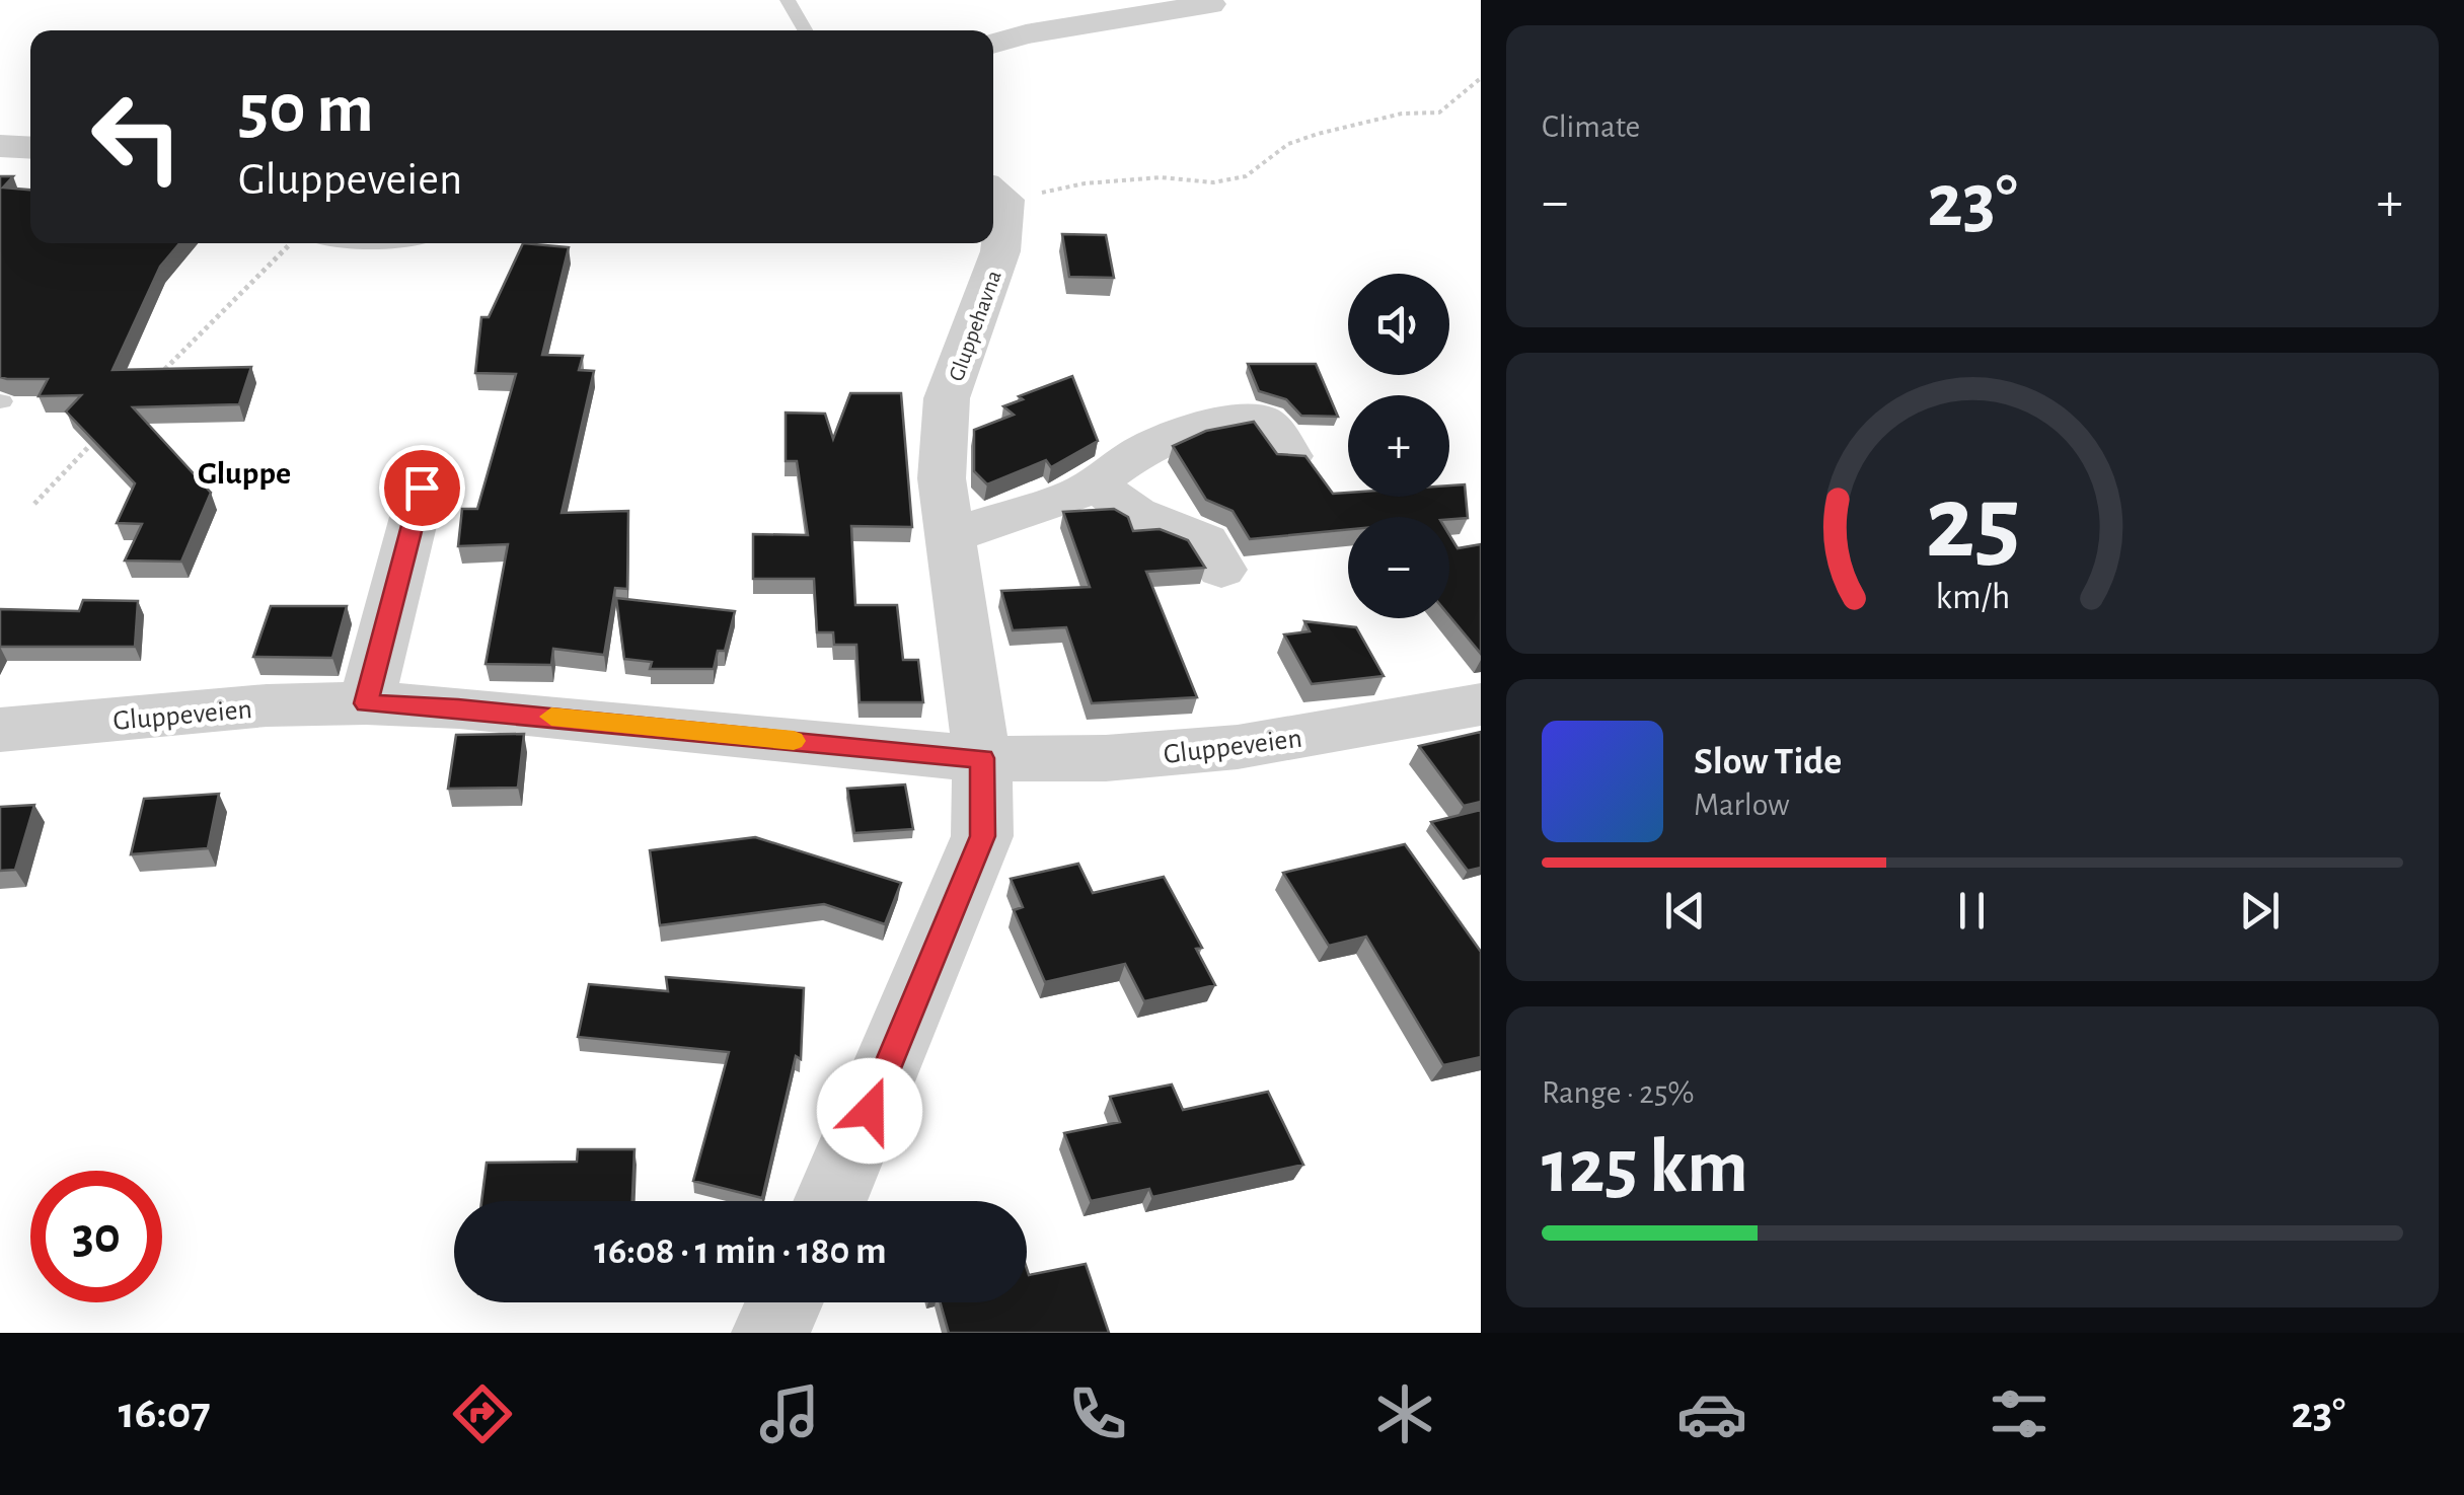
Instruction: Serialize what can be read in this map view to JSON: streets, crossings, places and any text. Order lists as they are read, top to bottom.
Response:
{
  "streets": {
    "street": ["Gluppehavna", "Gluppeveien"]
  },
  "crossings": [
    ["Gluppehavna", "Gluppeveien"]
  ],
  "districts": ["Gluppe"],
  "page": {
    "tile": [
      "Climate",
      ["Range · 25%", "125 km"]
    ],
    "turn": ["50 m", "Gluppeveien"],
    "heat": ["−", "23°", "+"],
    "map_buttons": ["+", "−"],
    "song": ["Slow Tide", "Marlow"],
    "limit": "30",
    "trip": "16:08 · 1 min · 180 m",
    "tabs": ["16:07", "23°"],
    "gauge": ["25", "km/h"]
  }
}
